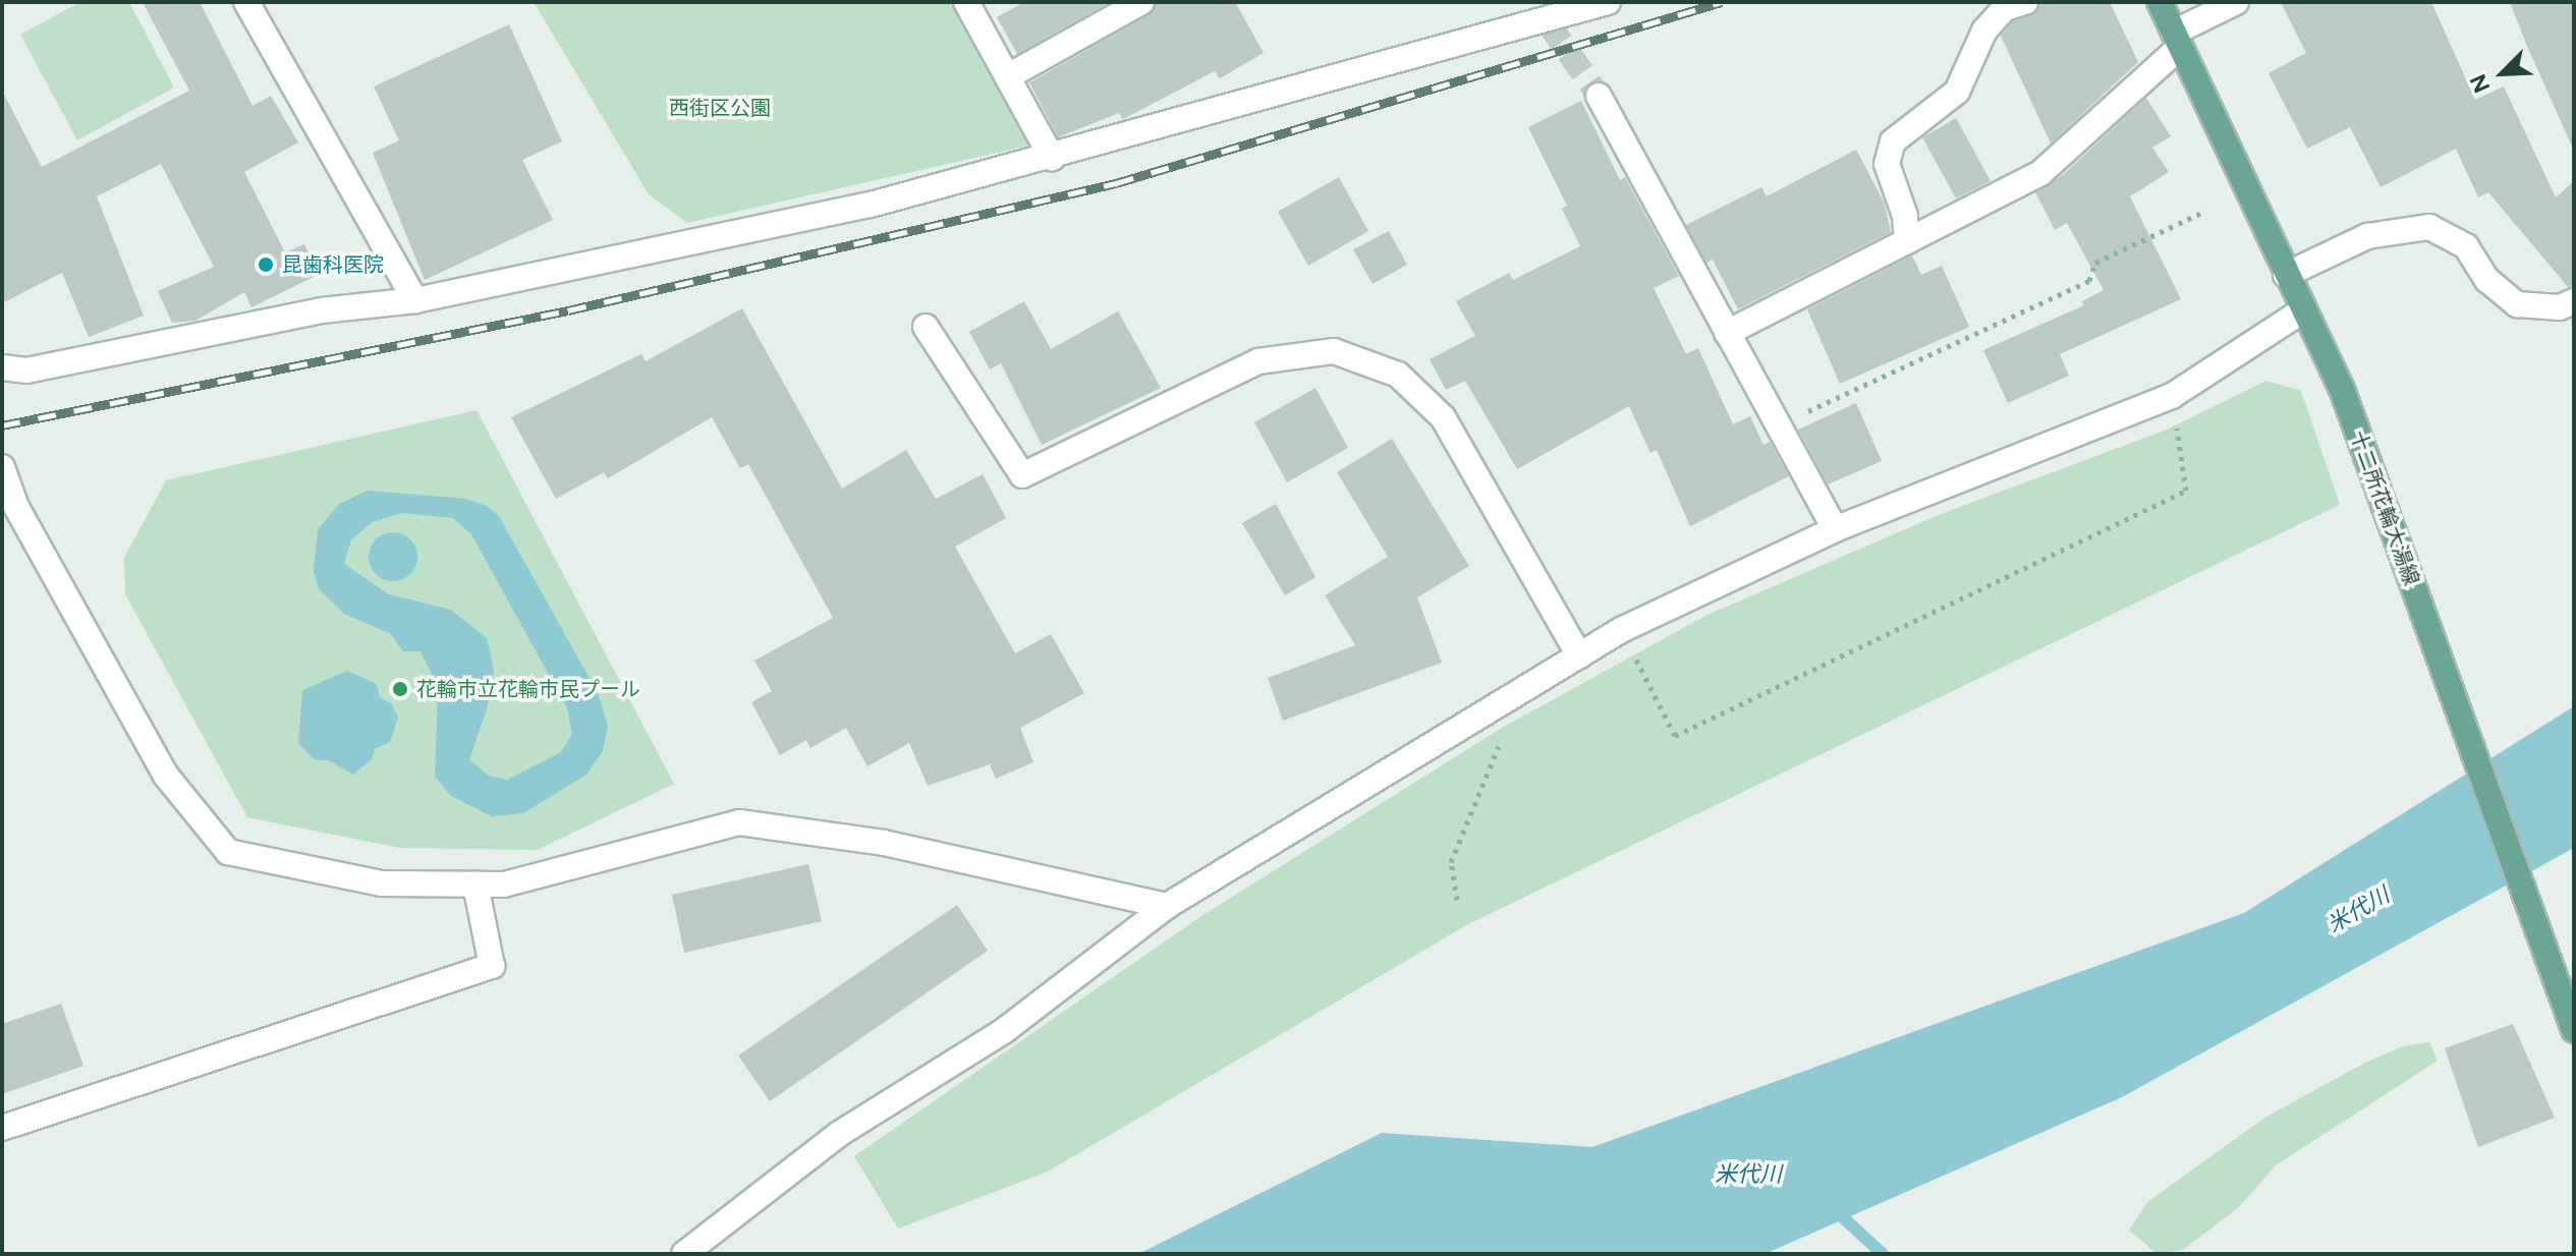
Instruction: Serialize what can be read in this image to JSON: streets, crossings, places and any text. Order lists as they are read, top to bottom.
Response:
{
  "streets": {
    "main road": ["十二所花輪大湯線"]
  },
  "water": ["米代川"],
  "parks": ["西街区公園"],
  "places": ["昆歯科医院", "花輪市立花輪市民プール"],
  "north": "bottom left"
}
